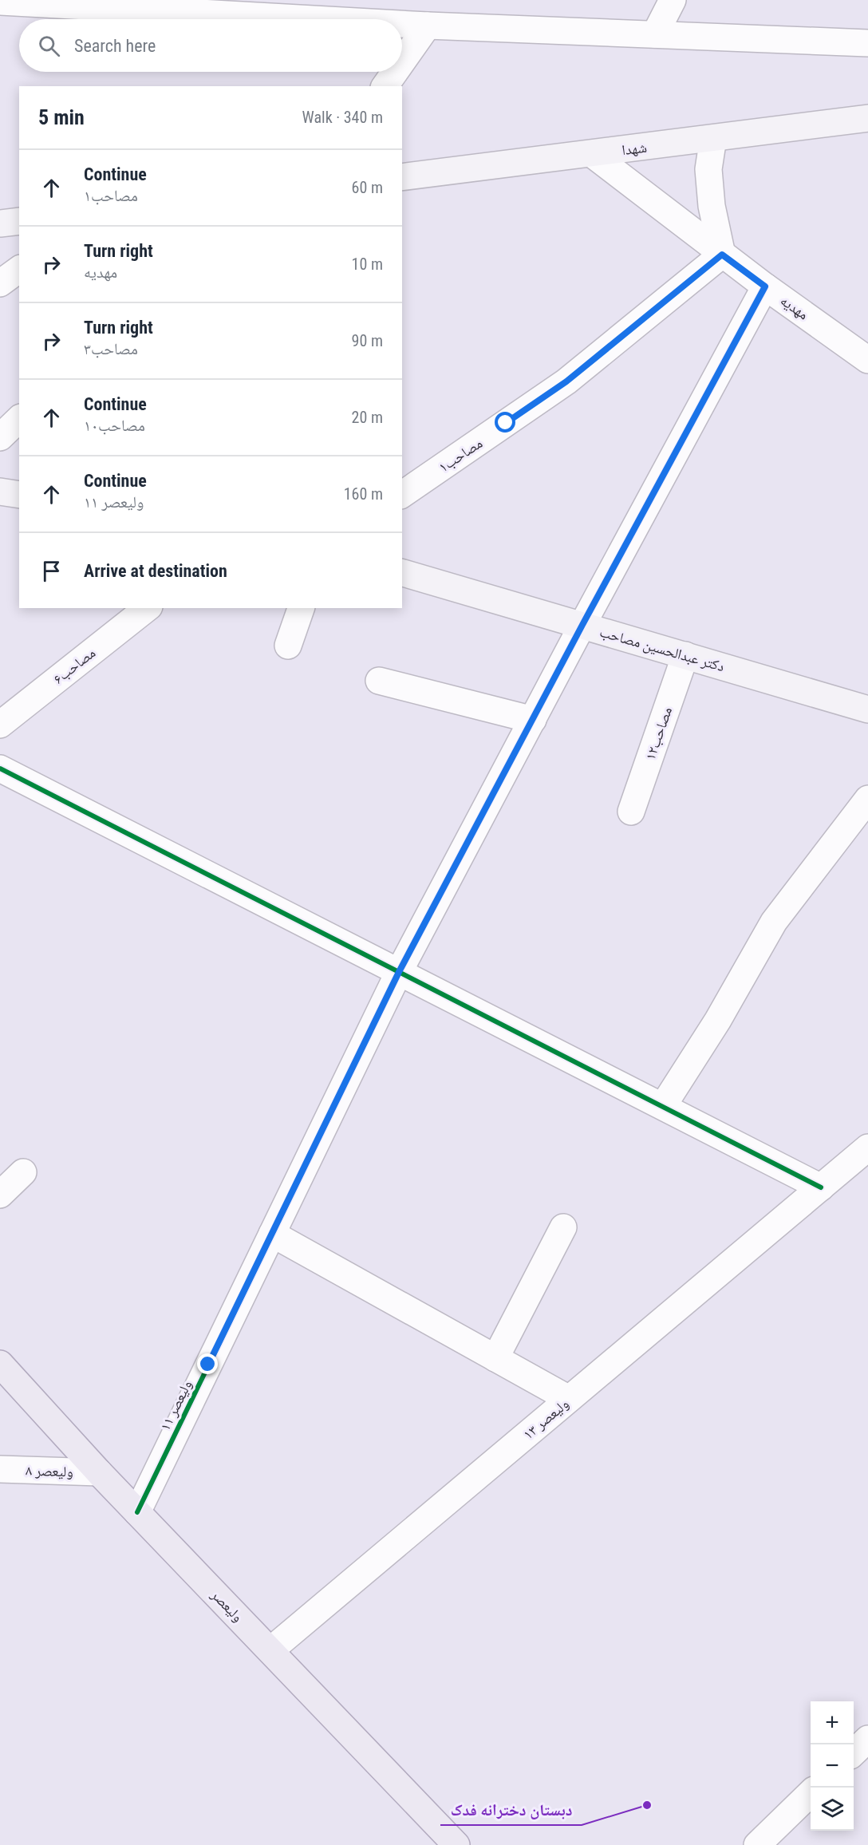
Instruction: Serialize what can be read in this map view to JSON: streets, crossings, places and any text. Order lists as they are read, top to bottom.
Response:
{
  "streets": {
    "main road": ["ولیعصر"],
    "street": [
      "شهدا",
      "مهدیه",
      "مصاحب۱",
      "دکتر عبدالحسین مصاحب",
      "مصاحب۶",
      "مصاحب۱۲",
      "ولیعصر ۱۱",
      "ولیعصر ۱۳",
      "ولیعصر ۸"
    ]
  },
  "crossings": [
    ["شهدا", "مهدیه"],
    ["مهدیه", "مصاحب۱"],
    ["مهدیه", "ولیعصر ۱۱"],
    ["دکتر عبدالحسین مصاحب", "مصاحب۱۲"],
    ["دکتر عبدالحسین مصاحب", "ولیعصر ۱۱"],
    ["ولیعصر ۱۱", "ولیعصر"],
    ["ولیعصر ۱۳", "ولیعصر"],
    ["ولیعصر ۸", "ولیعصر"]
  ],
  "places": ["دبستان دخترانه فدک"],
  "page": {
    "search": "Search here",
    "heading": ["5 min", "Walk · 340 m"],
    "list": [
      ["Continue", "مصاحب۱", "60 m"],
      ["Turn right", "مهدیه", "10 m"],
      ["Turn right", "مصاحب۳", "90 m"],
      ["Continue", "مصاحب۱۰", "20 m"],
      ["Continue", "ولیعصر ۱۱", "160 m"],
      "Arrive at destination"
    ],
    "map_buttons": ["+", "−"]
  }
}
